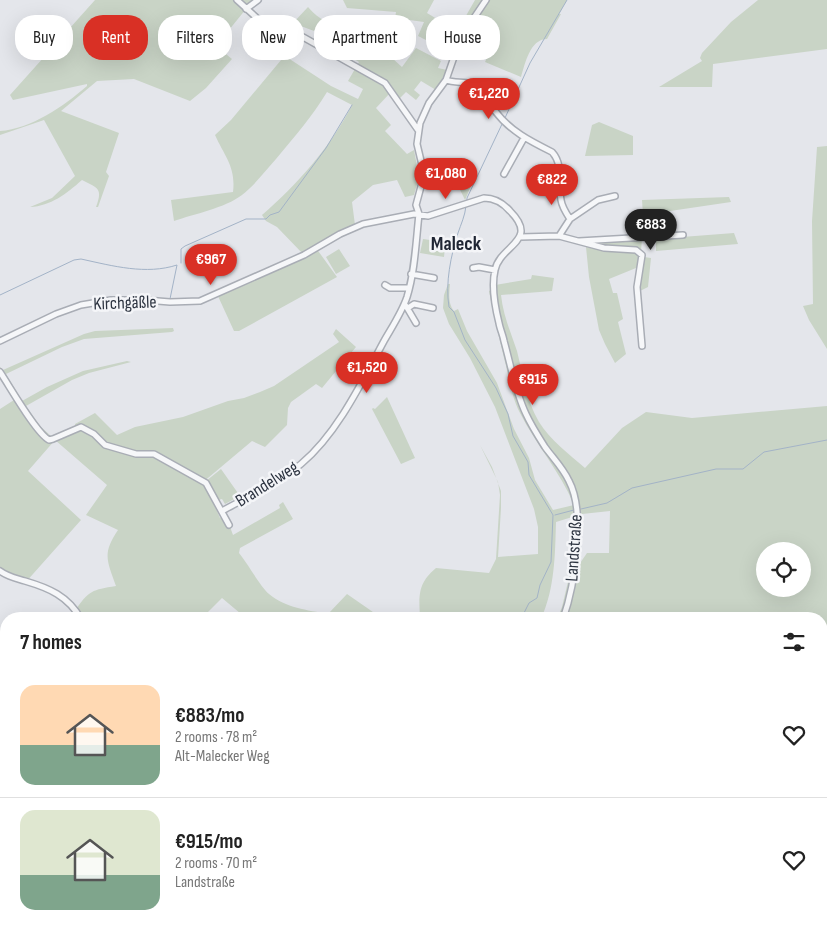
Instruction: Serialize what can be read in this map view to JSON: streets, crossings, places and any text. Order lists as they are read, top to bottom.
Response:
{
  "streets": {
    "street": ["Kirchgäßle", "Brandelweg", "Landstraße"]
  },
  "crossings": [
    ["Kirchgäßle", "Brandelweg"]
  ],
  "districts": ["Maleck"],
  "page": {
    "chip": [
      "Buy",
      "Rent",
      "Filters",
      "New",
      "Apartment",
      "House"
    ],
    "price": [
      "€1,220",
      "€1,080",
      "€822",
      "€883",
      "€967",
      "€1,520",
      "€915"
    ],
    "heading": "7 homes",
    "list": [
      {
        "name": "€883/mo",
        "note": "2 rooms · 78 m² · Alt-Malecker Weg"
      },
      {
        "name": "€915/mo",
        "note": "2 rooms · 70 m² · Landstraße"
      }
    ]
  }
}
